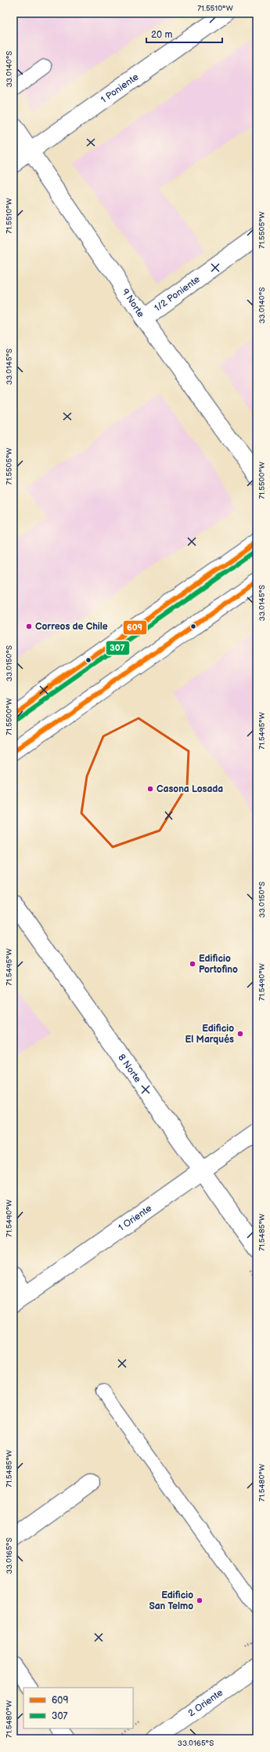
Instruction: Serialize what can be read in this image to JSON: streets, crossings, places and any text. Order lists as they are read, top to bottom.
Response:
{
  "streets": {
    "street": [
      "1 Poniente",
      "1/2 Poniente",
      "9 Norte",
      "8 Norte",
      "1 Oriente",
      "2 Oriente"
    ]
  },
  "crossings": [
    ["1 Poniente", "9 Norte"],
    ["1/2 Poniente", "9 Norte"],
    ["8 Norte", "1 Oriente"]
  ],
  "places": [
    "Correos de Chile",
    "Casona Losada",
    "Edificio Portofino",
    "Edificio El Marqués",
    "Edificio San Telmo"
  ],
  "lines": ["transit line 609", "transit line 307"],
  "legend": ["609", "307"],
  "scale_bar": "20 m",
  "coordinates": [
    "71.5510°W",
    "33.0140°S",
    "71.5505°W",
    "33.0145°S",
    "71.5500°W",
    "33.0150°S",
    "71.5495°W",
    "71.5490°W",
    "71.5485°W",
    "71.5480°W",
    "33.0165°S"
  ]
}
